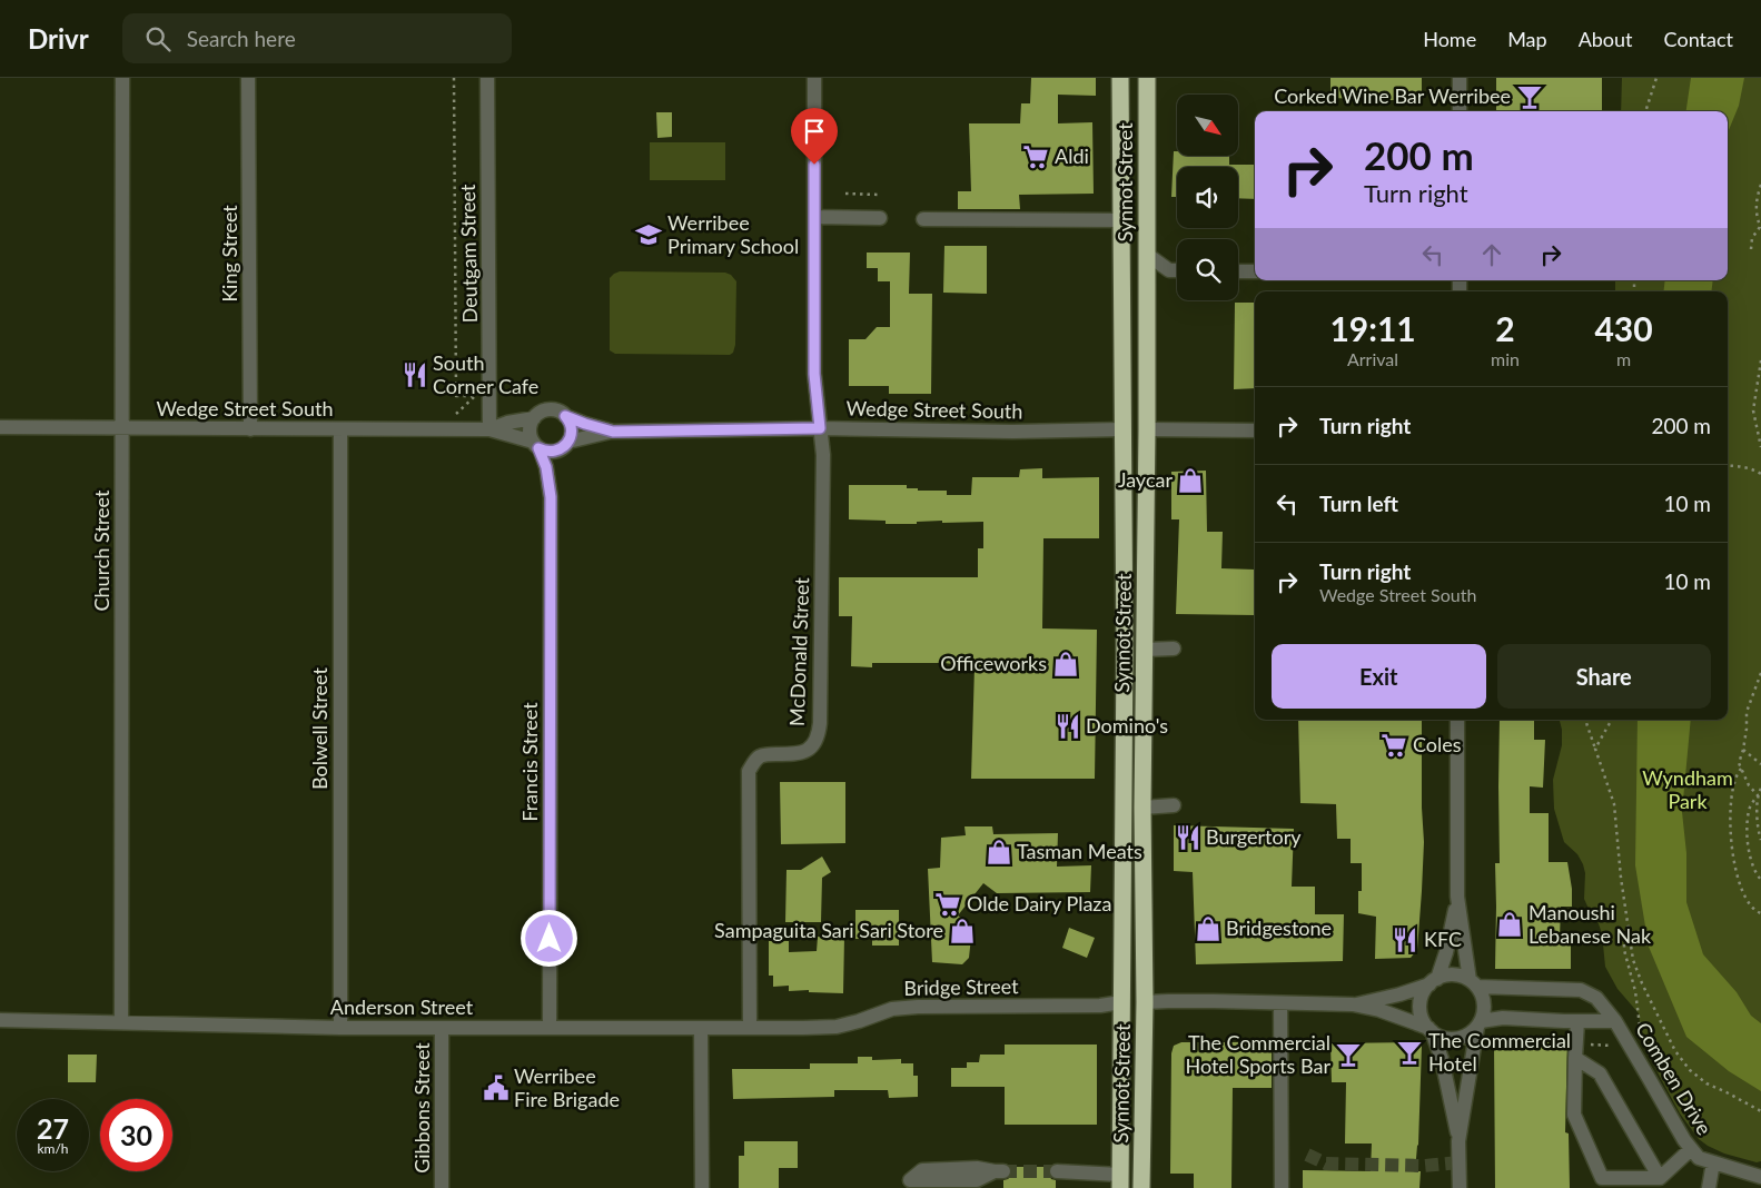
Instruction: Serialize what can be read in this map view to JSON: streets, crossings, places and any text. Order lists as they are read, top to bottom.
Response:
{
  "streets": {
    "highway": ["Synnot Street"],
    "street": [
      "King Street",
      "Deutgam Street",
      "Wedge Street South",
      "Church Street",
      "McDonald Street",
      "Bolwell Street",
      "Francis Street",
      "Bridge Street",
      "Anderson Street",
      "Comben Drive",
      "Gibbons Street"
    ]
  },
  "crossings": [
    ["Synnot Street", "Wedge Street South"],
    ["Synnot Street", "Bridge Street"],
    ["King Street", "Wedge Street South"],
    ["Deutgam Street", "Wedge Street South"],
    ["Wedge Street South", "Church Street"],
    ["Wedge Street South", "McDonald Street"],
    ["Wedge Street South", "Bolwell Street"],
    ["Wedge Street South", "Francis Street"],
    ["Church Street", "Anderson Street"],
    ["McDonald Street", "Anderson Street"],
    ["Bolwell Street", "Anderson Street"],
    ["Francis Street", "Anderson Street"],
    ["Bridge Street", "Anderson Street"],
    ["Anderson Street", "Gibbons Street"]
  ],
  "parks": ["Wyndham Park"],
  "places": {
    "bar": ["Corked Wine Bar Werribee", "The Commercial Hotel", "The Commercial Hotel Sports Bar"],
    "supermarket": ["Aldi", "Coles", "Olde Dairy Plaza"],
    "school or university": ["Werribee Primary School"],
    "restaurant": [
      "South Corner Cafe",
      "Domino's",
      "Burgertory",
      "KFC"
    ],
    "shop": [
      "Jaycar",
      "Officeworks",
      "Tasman Meats",
      "Manoushi Lebanese Nak",
      "Bridgestone",
      "Sampaguita Sari Sari Store"
    ],
    "public building": ["Werribee Fire Brigade"]
  },
  "north": "bottom right",
  "page": {
    "header": "Drivr",
    "search": "Search here",
    "nav": [
      "Home",
      "Map",
      "About",
      "Contact"
    ],
    "turn": ["200 m", "Turn right"],
    "eta": [
      "19:11",
      "Arrival",
      "2",
      "min",
      "430",
      "m"
    ],
    "list": [
      {
        "name": "Turn right",
        "value": "200 m"
      },
      {
        "name": "Turn left",
        "value": "10 m"
      },
      {
        "name": "Turn right",
        "note": "Wedge Street South",
        "value": "10 m"
      }
    ],
    "buttons": ["Exit", "Share"],
    "speed": "27 km/h",
    "limit": "30"
  }
}
